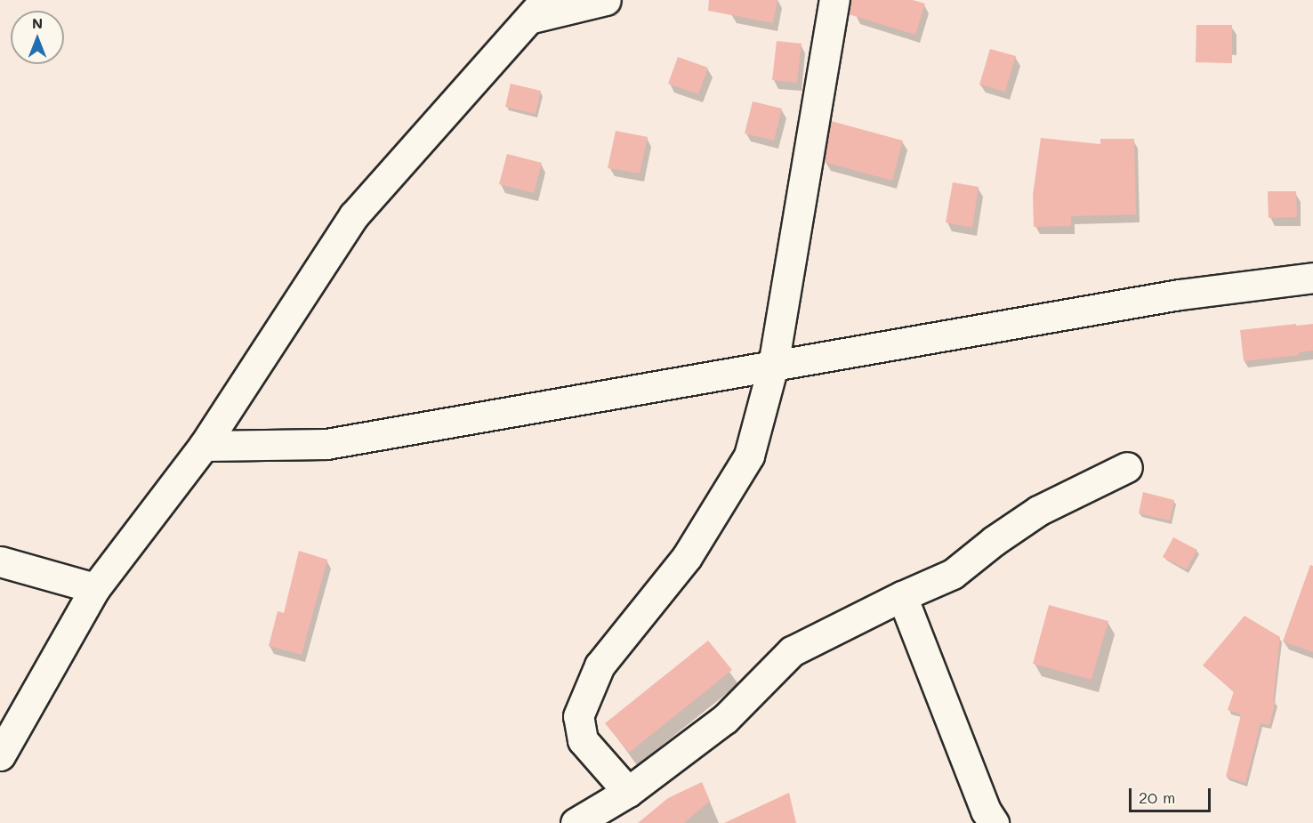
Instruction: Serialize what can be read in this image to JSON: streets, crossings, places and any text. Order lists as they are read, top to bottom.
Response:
{
  "scale_bar": "20 m",
  "north": "top"
}
